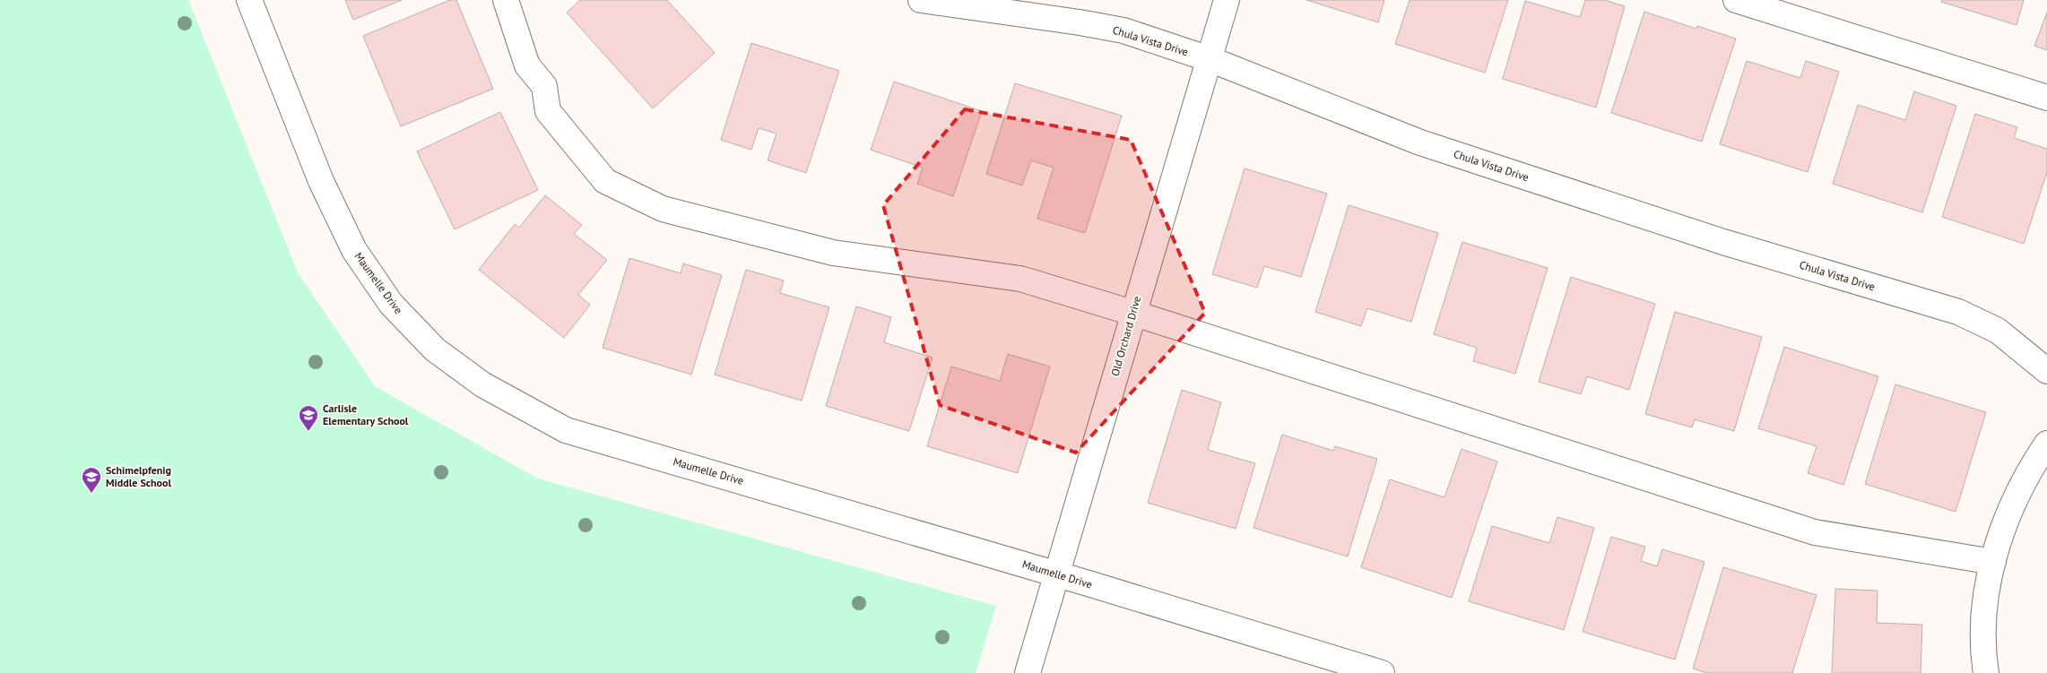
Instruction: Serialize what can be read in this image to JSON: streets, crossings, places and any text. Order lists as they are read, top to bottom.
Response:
{
  "streets": {
    "street": ["Chula Vista Drive", "Maumelle Drive", "Old Orchard Drive"]
  },
  "crossings": [
    ["Chula Vista Drive", "Old Orchard Drive"],
    ["Maumelle Drive", "Old Orchard Drive"]
  ],
  "places": {
    "school or university": ["Carlisle Elementary School", "Schimelpfenig Middle School"]
  }
}
